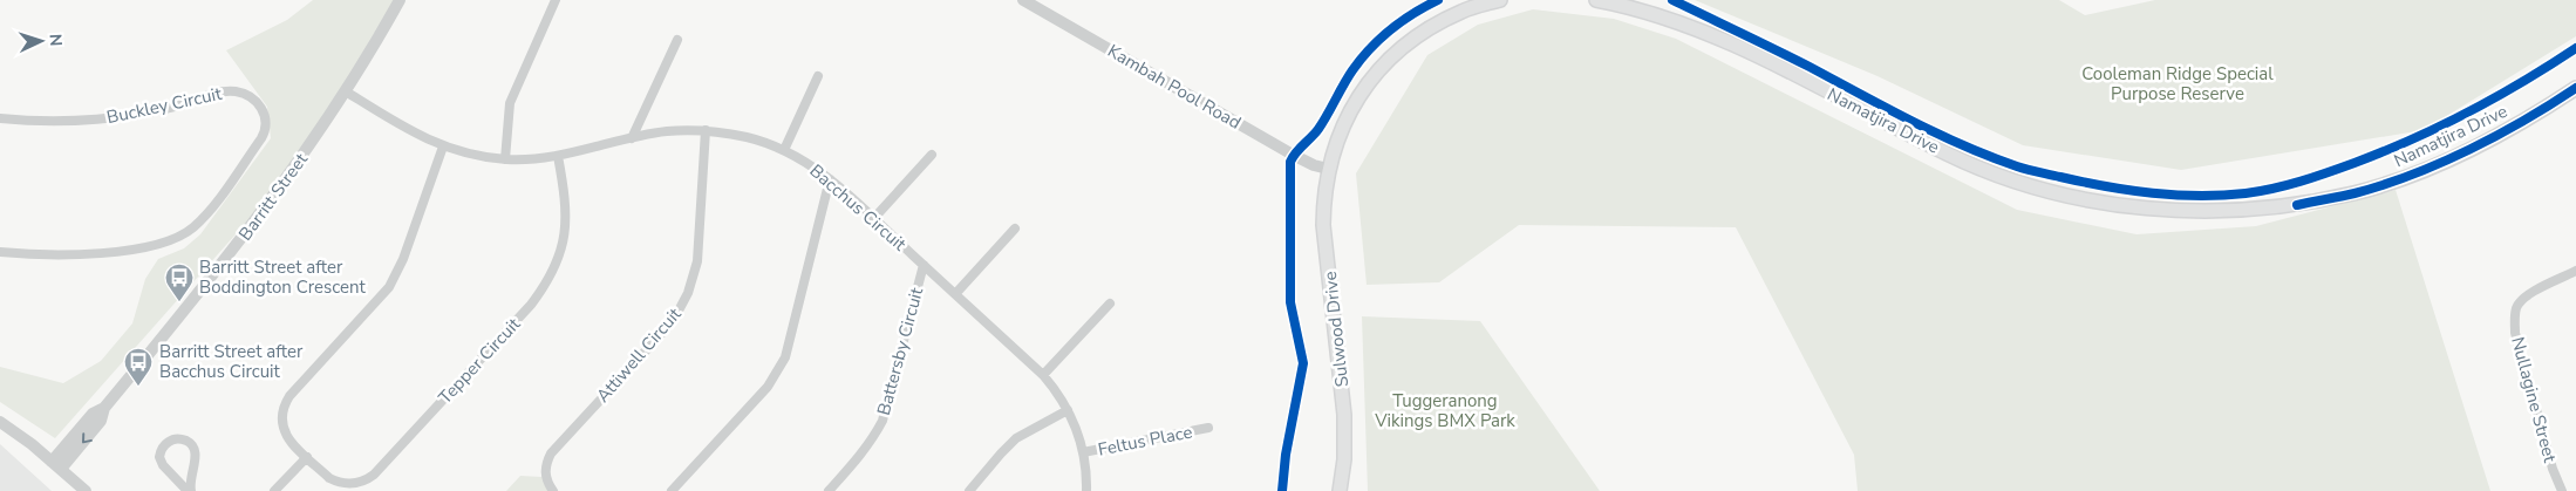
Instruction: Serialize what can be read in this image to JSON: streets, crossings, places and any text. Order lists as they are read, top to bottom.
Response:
{
  "streets": {
    "main road": ["Namatjira Drive", "Sulwood Drive"],
    "street": [
      "Kambah Pool Road",
      "Buckley Circuit",
      "Barritt Street",
      "Bacchus Circuit",
      "Battersby Circuit",
      "Attiwell Circuit",
      "Tepper Circuit",
      "Nullagine Street",
      "Feltus Place"
    ]
  },
  "crossings": [
    ["Kambah Pool Road", "Sulwood Drive"],
    ["Barritt Street", "Bacchus Circuit"],
    ["Bacchus Circuit", "Battersby Circuit"],
    ["Bacchus Circuit", "Attiwell Circuit"],
    ["Bacchus Circuit", "Tepper Circuit"],
    ["Bacchus Circuit", "Feltus Place"]
  ],
  "parks": ["Cooleman Ridge Special Purpose Reserve", "Tuggeranong Vikings BMX Park"],
  "places": {
    "bus stop": ["Barritt Street after Boddington Crescent", "Barritt Street after Bacchus Circuit"]
  },
  "north": "right"
}
